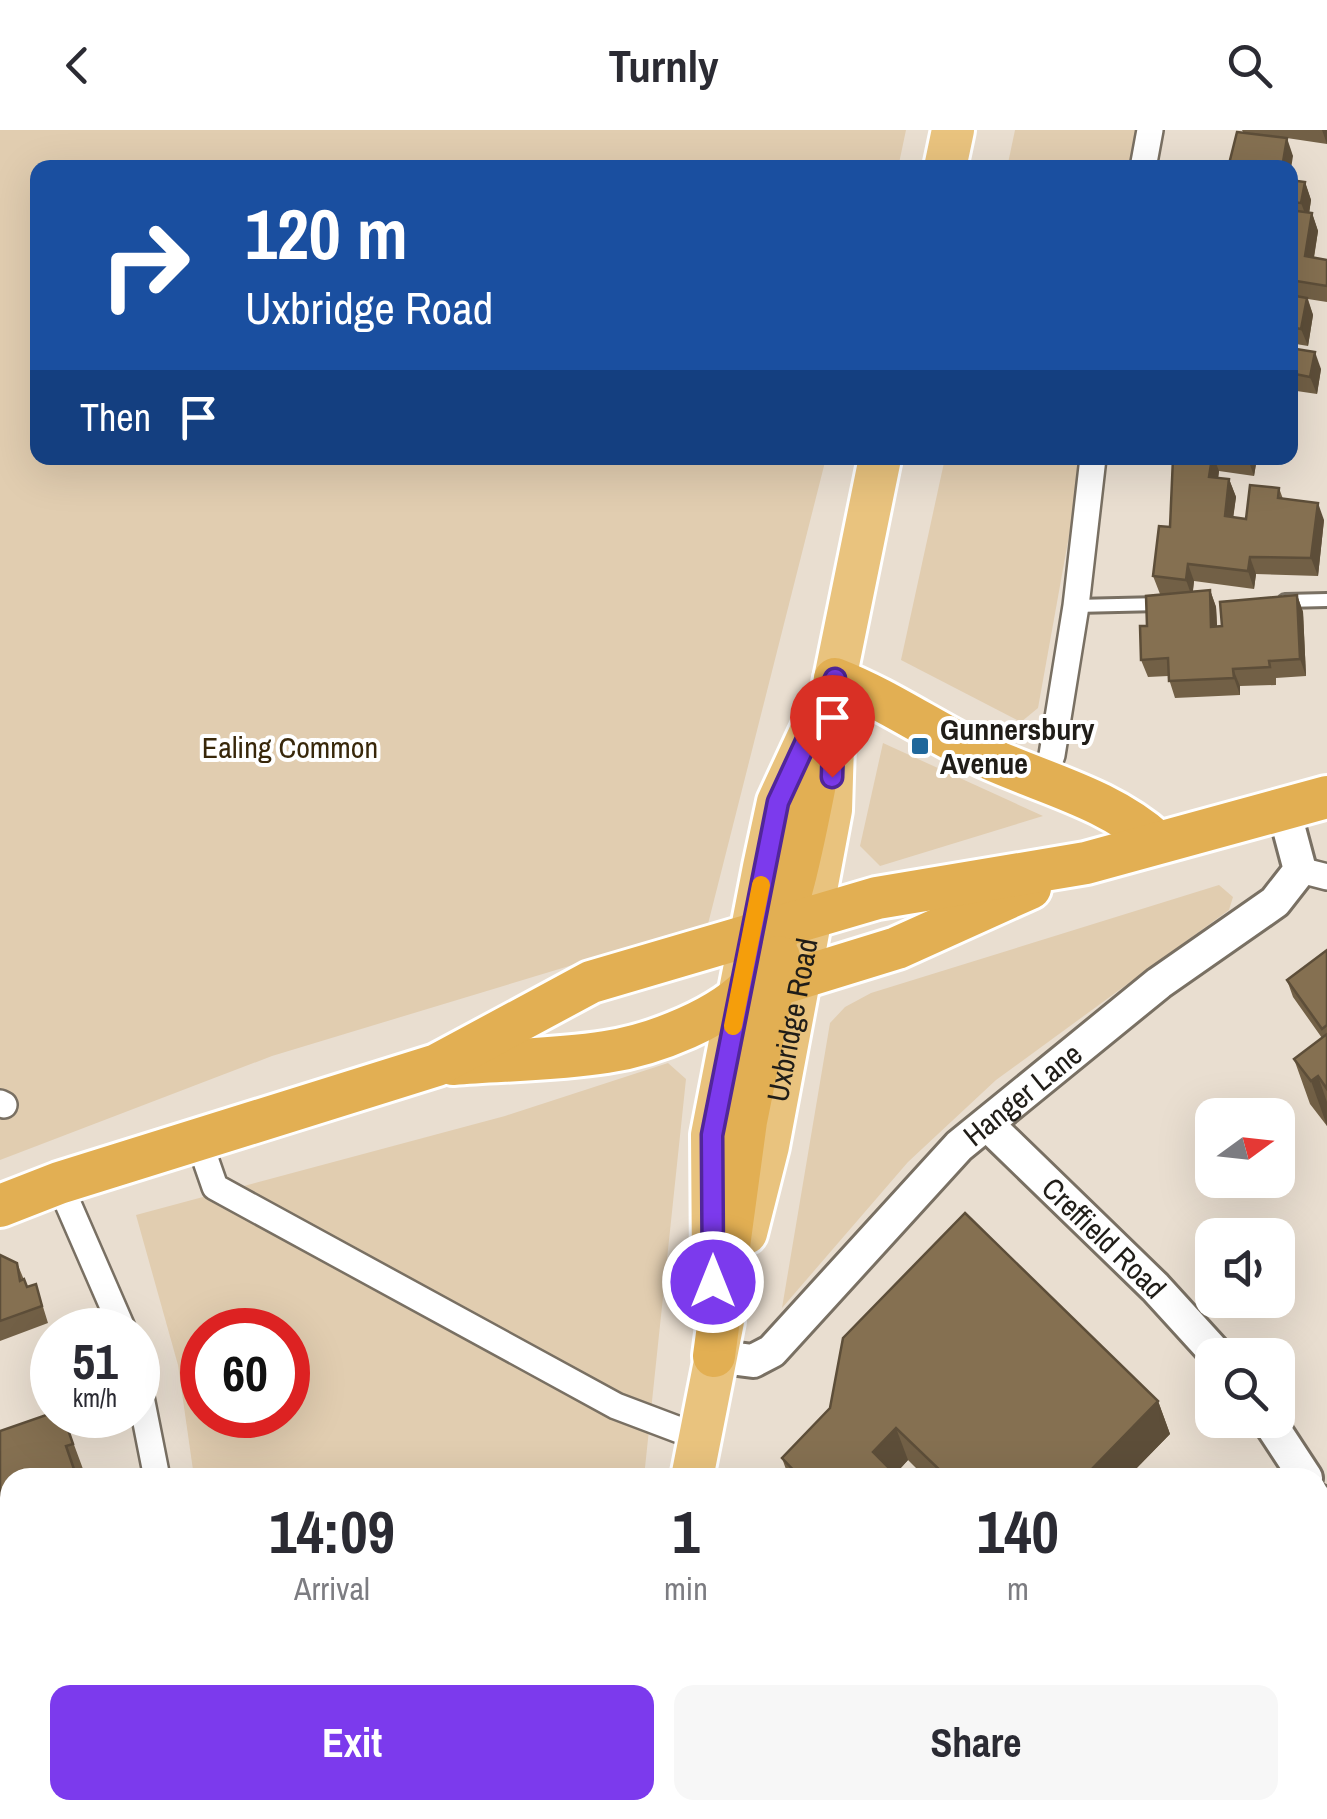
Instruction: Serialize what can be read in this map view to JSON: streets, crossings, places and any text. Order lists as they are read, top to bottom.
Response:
{
  "streets": {
    "main road": ["Uxbridge Road"],
    "street": ["Hanger Lane", "Creffield Road"]
  },
  "crossings": [
    ["Uxbridge Road", "Hanger Lane"],
    ["Hanger Lane", "Creffield Road"]
  ],
  "parks": ["Ealing Common"],
  "places": {
    "transit": ["Gunnersbury Avenue"]
  },
  "north": "right",
  "page": {
    "header": "Turnly",
    "turn": ["120 m", "Uxbridge Road"],
    "then": "Then",
    "speed": "51 km/h",
    "limit": "60",
    "eta": [
      "14:09",
      "Arrival",
      "1",
      "min",
      "140",
      "m"
    ],
    "buttons": ["Exit", "Share"]
  }
}
